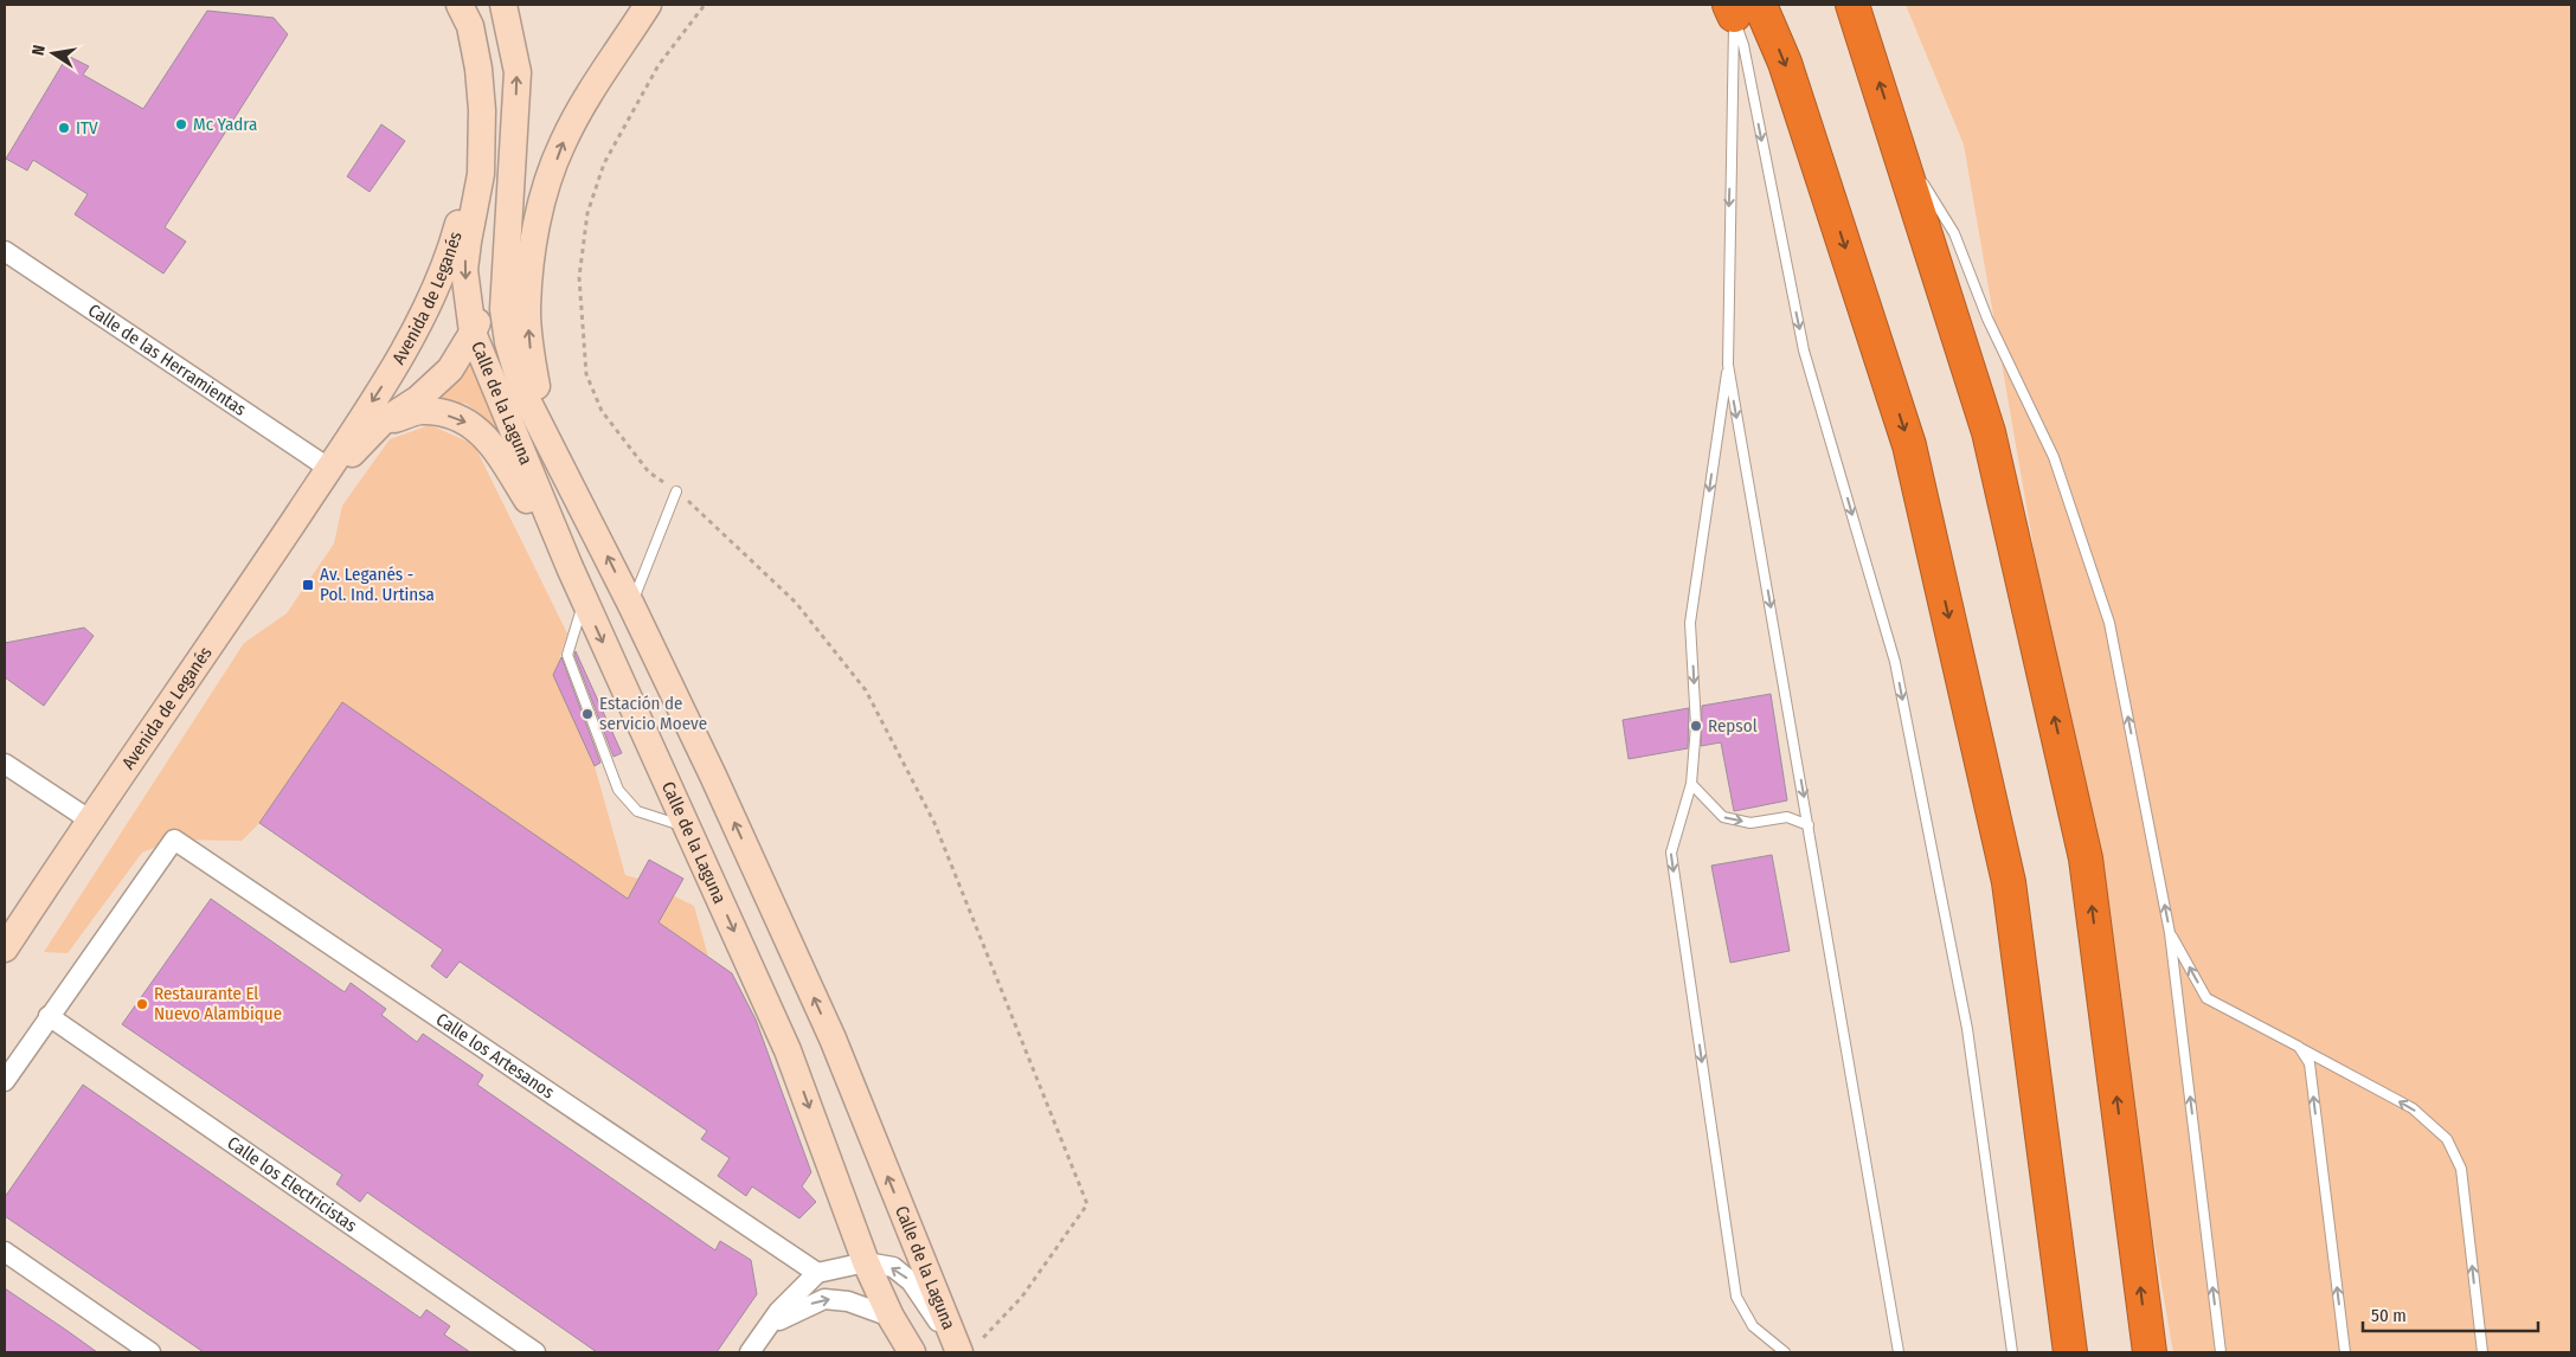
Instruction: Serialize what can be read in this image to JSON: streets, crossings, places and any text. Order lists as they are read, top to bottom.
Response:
{
  "streets": {
    "street": [
      "Avenida de Leganés",
      "Calle de las Herramientas",
      "Calle de la Laguna",
      "Calle los Artesanos",
      "Calle los Electricistas"
    ]
  },
  "crossings": [
    ["Avenida de Leganés", "Calle de las Herramientas"],
    ["Avenida de Leganés", "Calle de la Laguna"],
    ["Calle los Artesanos", "Calle los Electricistas"]
  ],
  "places": {
    "other": [
      "Mc Yadra",
      "ITV",
      "Estación de servicio Moeve",
      "Repsol",
      "Restaurante El Nuevo Alambique"
    ],
    "transit": ["Av. Leganés - Pol. Ind. Urtinsa"]
  },
  "scale_bar": "50 m",
  "north": "left"
}
